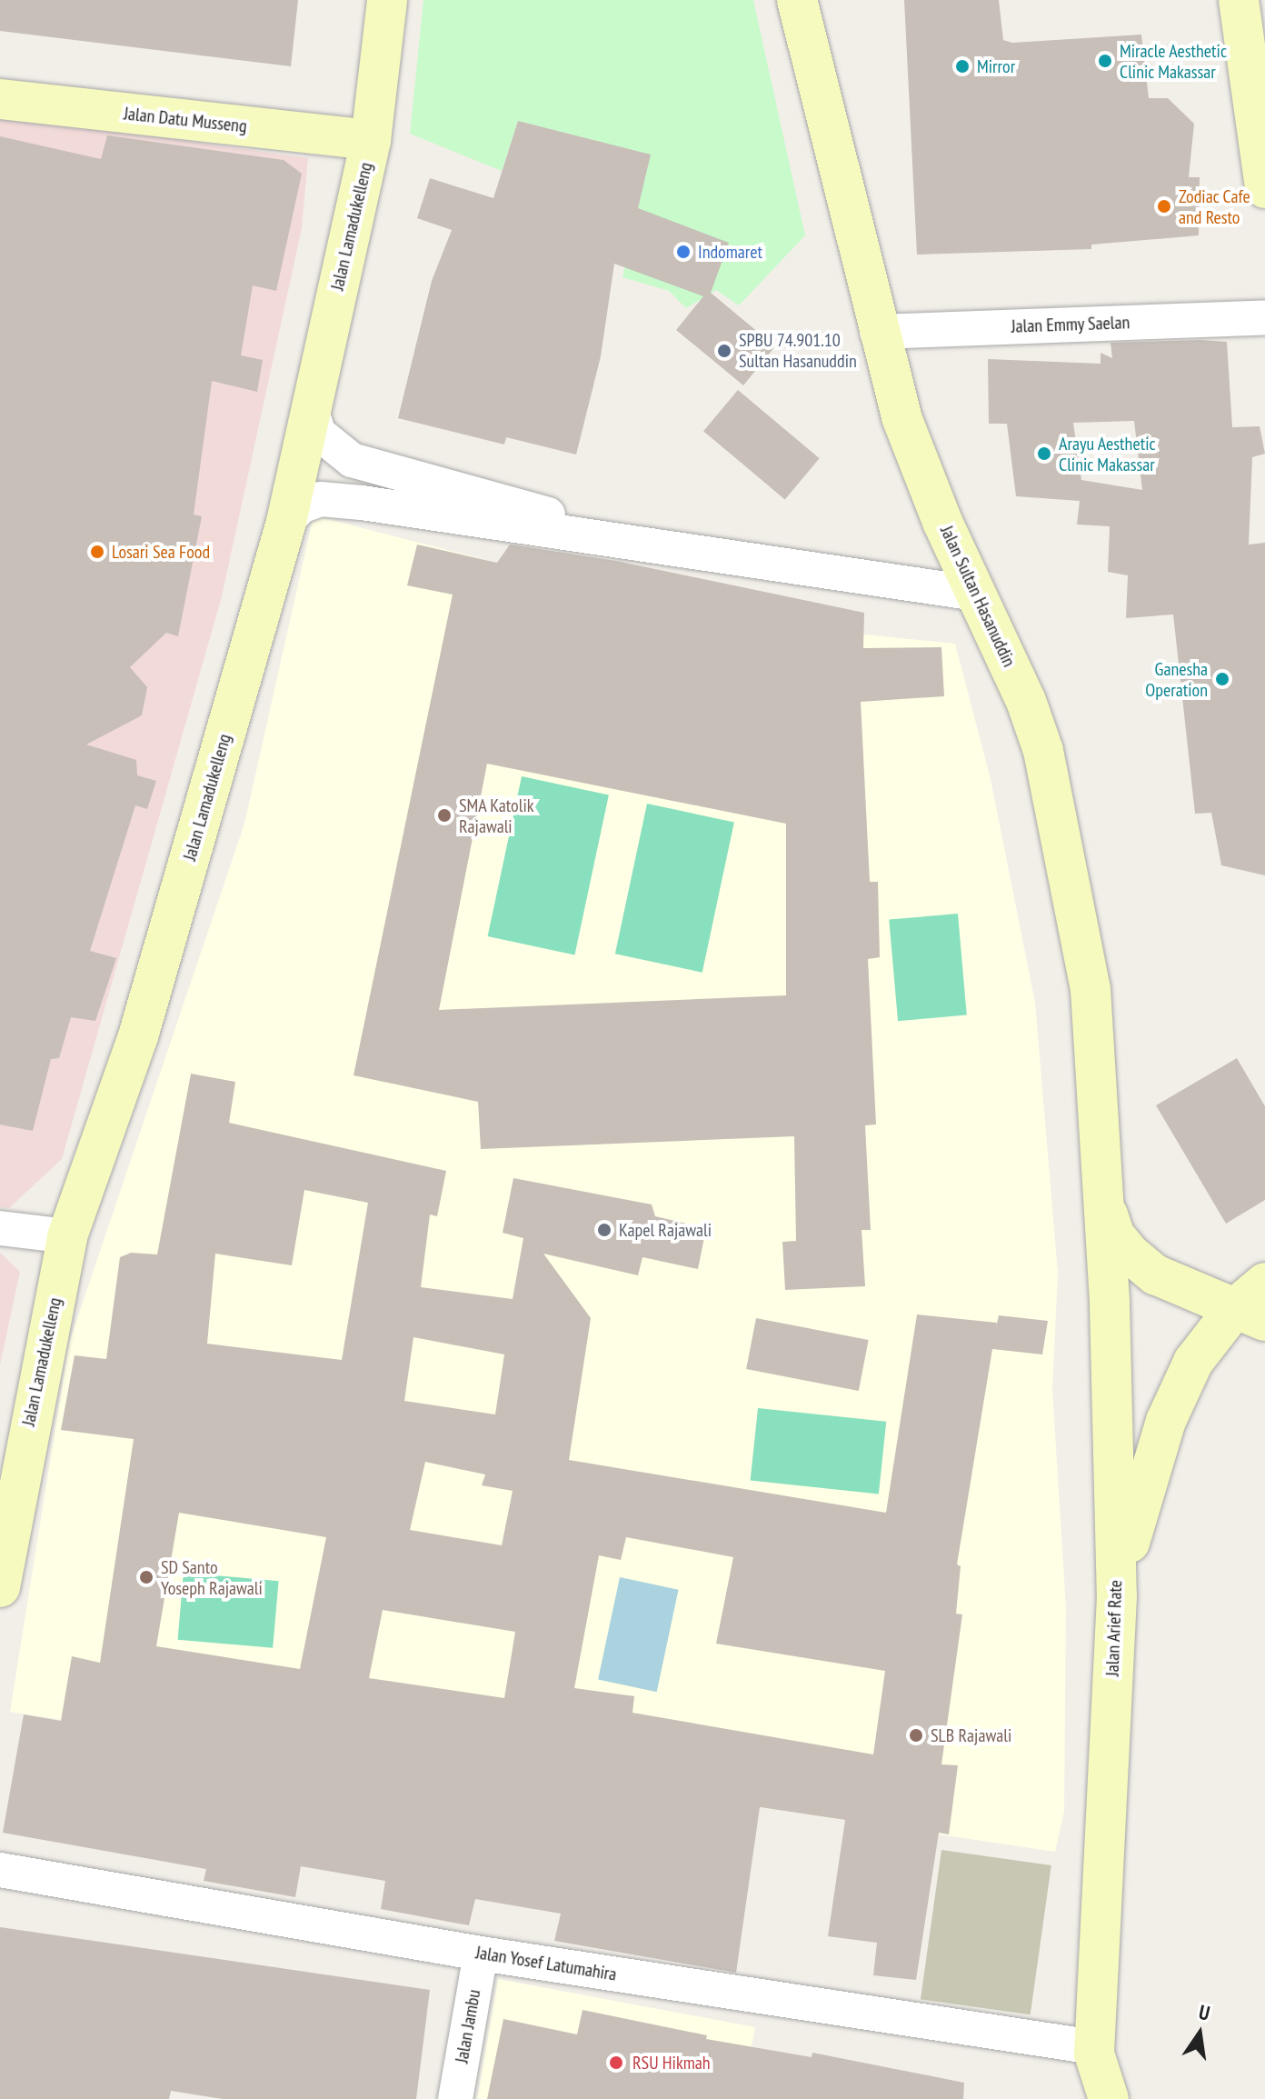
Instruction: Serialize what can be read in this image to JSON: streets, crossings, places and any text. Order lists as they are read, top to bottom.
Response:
{
  "streets": {
    "main road": [
      "Jalan Datu Musseng",
      "Jalan Lamadukelleng",
      "Jalan Sultan Hasanuddin",
      "Jalan Arief Rate"
    ],
    "street": ["Jalan Emmy Saelan", "Jalan Yosef Latumahira", "Jalan Jambu"]
  },
  "crossings": [
    ["Jalan Datu Musseng", "Jalan Lamadukelleng"],
    ["Jalan Emmy Saelan", "Jalan Sultan Hasanuddin"],
    ["Jalan Sultan Hasanuddin", "Jalan Arief Rate"],
    ["Jalan Arief Rate", "Jalan Yosef Latumahira"],
    ["Jalan Yosef Latumahira", "Jalan Jambu"]
  ],
  "places": [
    "Miracle Aesthetic Clinic Makassar",
    "Mirror",
    "Zodiac Cafe and Resto",
    "Indomaret",
    "SPBU 74.901.10 Sultan Hasanuddin",
    "Arayu Aesthetic Clinic Makassar",
    "Losari Sea Food",
    "Ganesha Operation",
    "SMA Katolik Rajawali",
    "Kapel Rajawali",
    "SD Santo Yoseph Rajawali",
    "SLB Rajawali",
    "RSU Hikmah"
  ],
  "north": "top"
}
